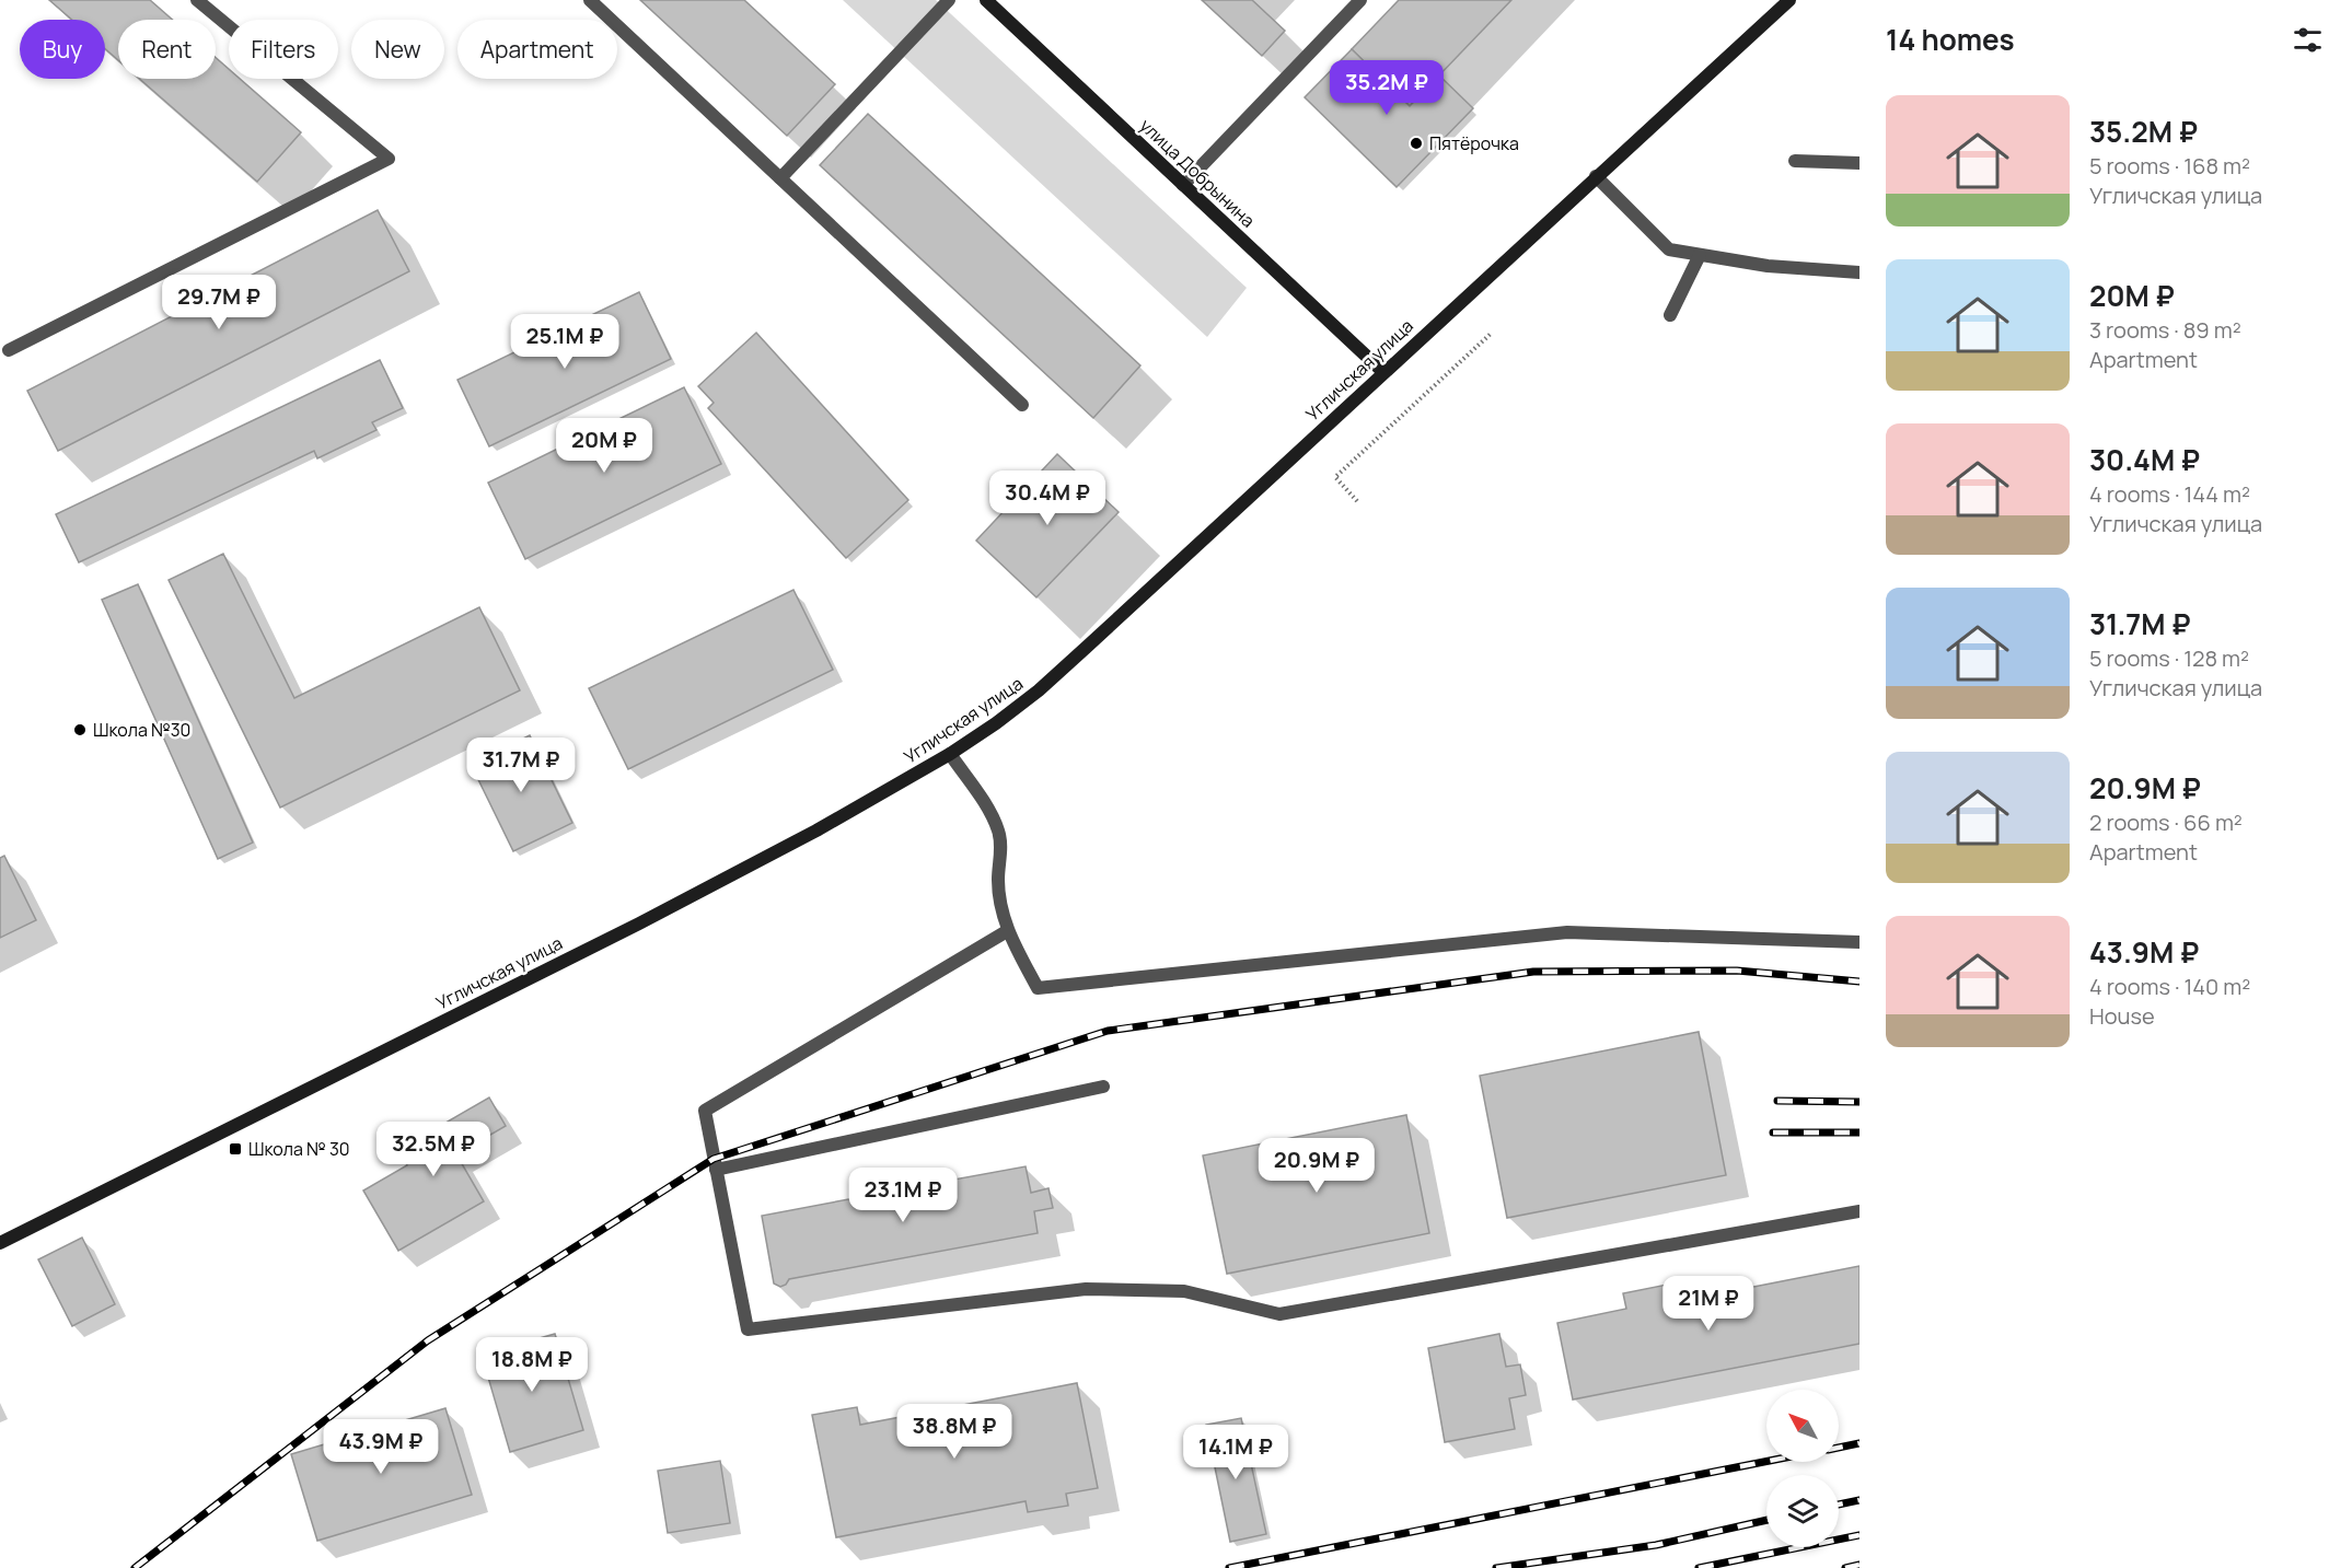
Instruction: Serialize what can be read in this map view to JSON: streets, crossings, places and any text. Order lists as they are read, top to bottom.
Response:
{
  "streets": {
    "street": ["улица Добрынина", "Угличская улица"]
  },
  "crossings": [
    ["улица Добрынина", "Угличская улица"]
  ],
  "places": {
    "other": ["Пятёрочка", "Школа №30"],
    "transit": ["Школа № 30"]
  },
  "north": "top left",
  "page": {
    "heading": "14 homes",
    "chip": [
      "Buy",
      "Rent",
      "Filters",
      "New",
      "Apartment"
    ],
    "price": [
      "35.2M ₽",
      "29.7M ₽",
      "25.1M ₽",
      "20M ₽",
      "30.4M ₽",
      "31.7M ₽",
      "32.5M ₽",
      "20.9M ₽",
      "23.1M ₽",
      "21M ₽",
      "18.8M ₽",
      "38.8M ₽",
      "43.9M ₽",
      "14.1M ₽"
    ],
    "list": [
      {
        "name": "35.2M ₽",
        "note": "5 rooms · 168 m² · Угличская улица"
      },
      {
        "name": "20M ₽",
        "note": "3 rooms · 89 m² · Apartment"
      },
      {
        "name": "30.4M ₽",
        "note": "4 rooms · 144 m² · Угличская улица"
      },
      {
        "name": "31.7M ₽",
        "note": "5 rooms · 128 m² · Угличская улица"
      },
      {
        "name": "20.9M ₽",
        "note": "2 rooms · 66 m² · Apartment"
      },
      {
        "name": "43.9M ₽",
        "note": "4 rooms · 140 m² · House"
      }
    ]
  }
}
